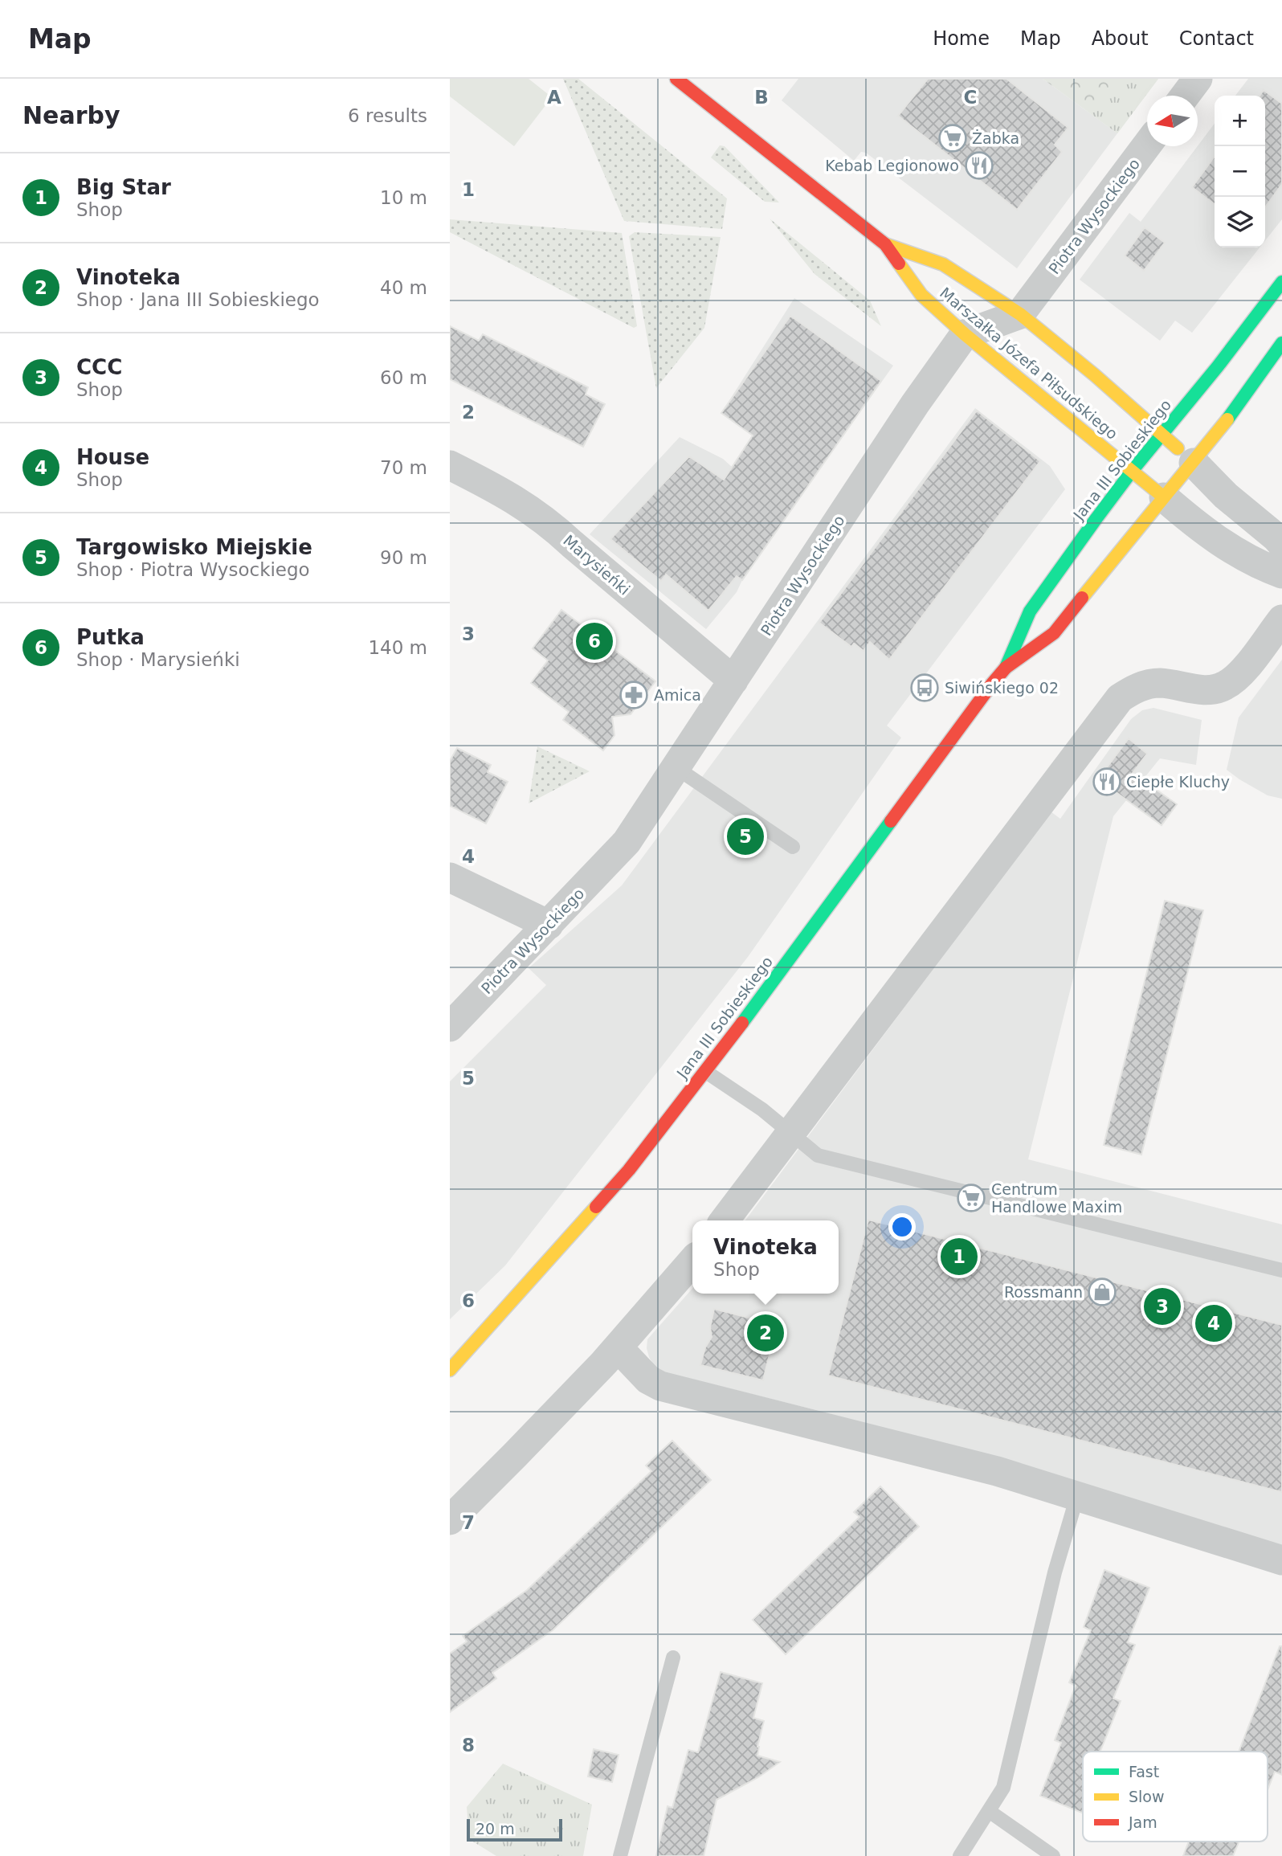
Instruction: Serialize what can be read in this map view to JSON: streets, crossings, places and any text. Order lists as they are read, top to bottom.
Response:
{
  "streets": {
    "street": [
      "Piotra Wysockiego",
      "Marszałka Józefa Piłsudskiego",
      "Jana III Sobieskiego",
      "Marysieńki"
    ]
  },
  "crossings": [
    ["Piotra Wysockiego", "Marszałka Józefa Piłsudskiego"],
    ["Piotra Wysockiego", "Marysieńki"],
    ["Marszałka Józefa Piłsudskiego", "Jana III Sobieskiego"]
  ],
  "places": {
    "supermarket": ["Żabka", "Centrum Handlowe Maxim"],
    "restaurant": ["Kebab Legionowo", "Ciepłe Kluchy"],
    "bus stop": ["Siwińskiego 02"],
    "pharmacy": ["Amica"],
    "shop": ["Rossmann"]
  },
  "legend": ["Fast", "Slow", "Jam"],
  "scale_bar": "20 m",
  "north": "left",
  "page": {
    "header": "Map",
    "nav": [
      "Home",
      "Map",
      "About",
      "Contact"
    ],
    "heading": ["Nearby", "6 results"],
    "map_buttons": ["+", "−"],
    "list": [
      {
        "mark": "1",
        "name": "Big Star",
        "note": "Shop",
        "value": "10 m"
      },
      {
        "mark": "2",
        "name": "Vinoteka",
        "note": "Shop · Jana III Sobieskiego",
        "value": "40 m"
      },
      {
        "mark": "3",
        "name": "CCC",
        "note": "Shop",
        "value": "60 m"
      },
      {
        "mark": "4",
        "name": "House",
        "note": "Shop",
        "value": "70 m"
      },
      {
        "mark": "5",
        "name": "Targowisko Miejskie",
        "note": "Shop · Piotra Wysockiego",
        "value": "90 m"
      },
      {
        "mark": "6",
        "name": "Putka",
        "note": "Shop · Marysieńki",
        "value": "140 m"
      }
    ],
    "pins": [
      "6",
      "5",
      "1",
      "3",
      "4",
      "2"
    ],
    "popup": ["Vinoteka", "Shop"],
    "scale": "20 m"
  },
  "grid": {
    "columns": ["A", "B", "C"],
    "rows": [
      "1",
      "2",
      "3",
      "4",
      "5",
      "6",
      "7",
      "8"
    ]
  }
}
